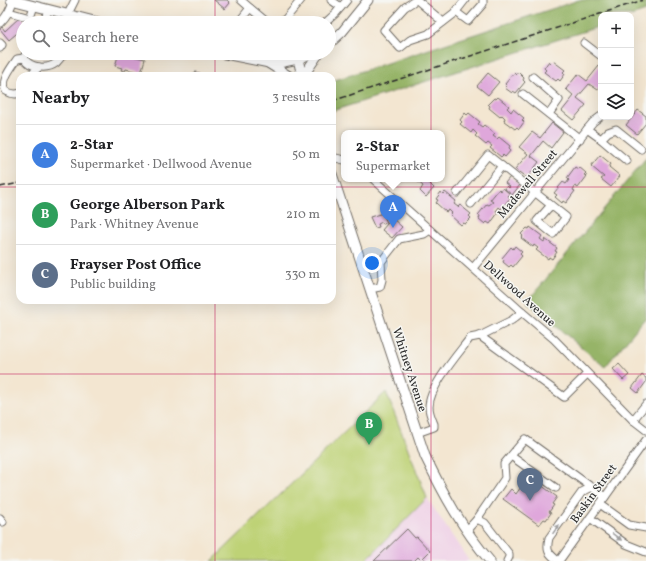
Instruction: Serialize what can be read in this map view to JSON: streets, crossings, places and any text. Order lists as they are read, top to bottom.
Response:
{
  "streets": {
    "main road": ["Whitney Avenue"],
    "street": ["Madewell Street", "Dellwood Avenue", "Baskin Street"]
  },
  "crossings": [
    ["Madewell Street", "Dellwood Avenue"]
  ],
  "page": {
    "map_buttons": ["+", "−"],
    "search": "Search here",
    "heading": ["Nearby", "3 results"],
    "list": [
      {
        "mark": "A",
        "name": "2-Star",
        "note": "Supermarket · Dellwood Avenue",
        "value": "50 m"
      },
      {
        "mark": "B",
        "name": "George Alberson Park",
        "note": "Park · Whitney Avenue",
        "value": "210 m"
      },
      {
        "mark": "C",
        "name": "Frayser Post Office",
        "note": "Public building",
        "value": "330 m"
      }
    ],
    "popup": ["2-Star", "Supermarket"],
    "pins": ["A", "B", "C"]
  }
}
